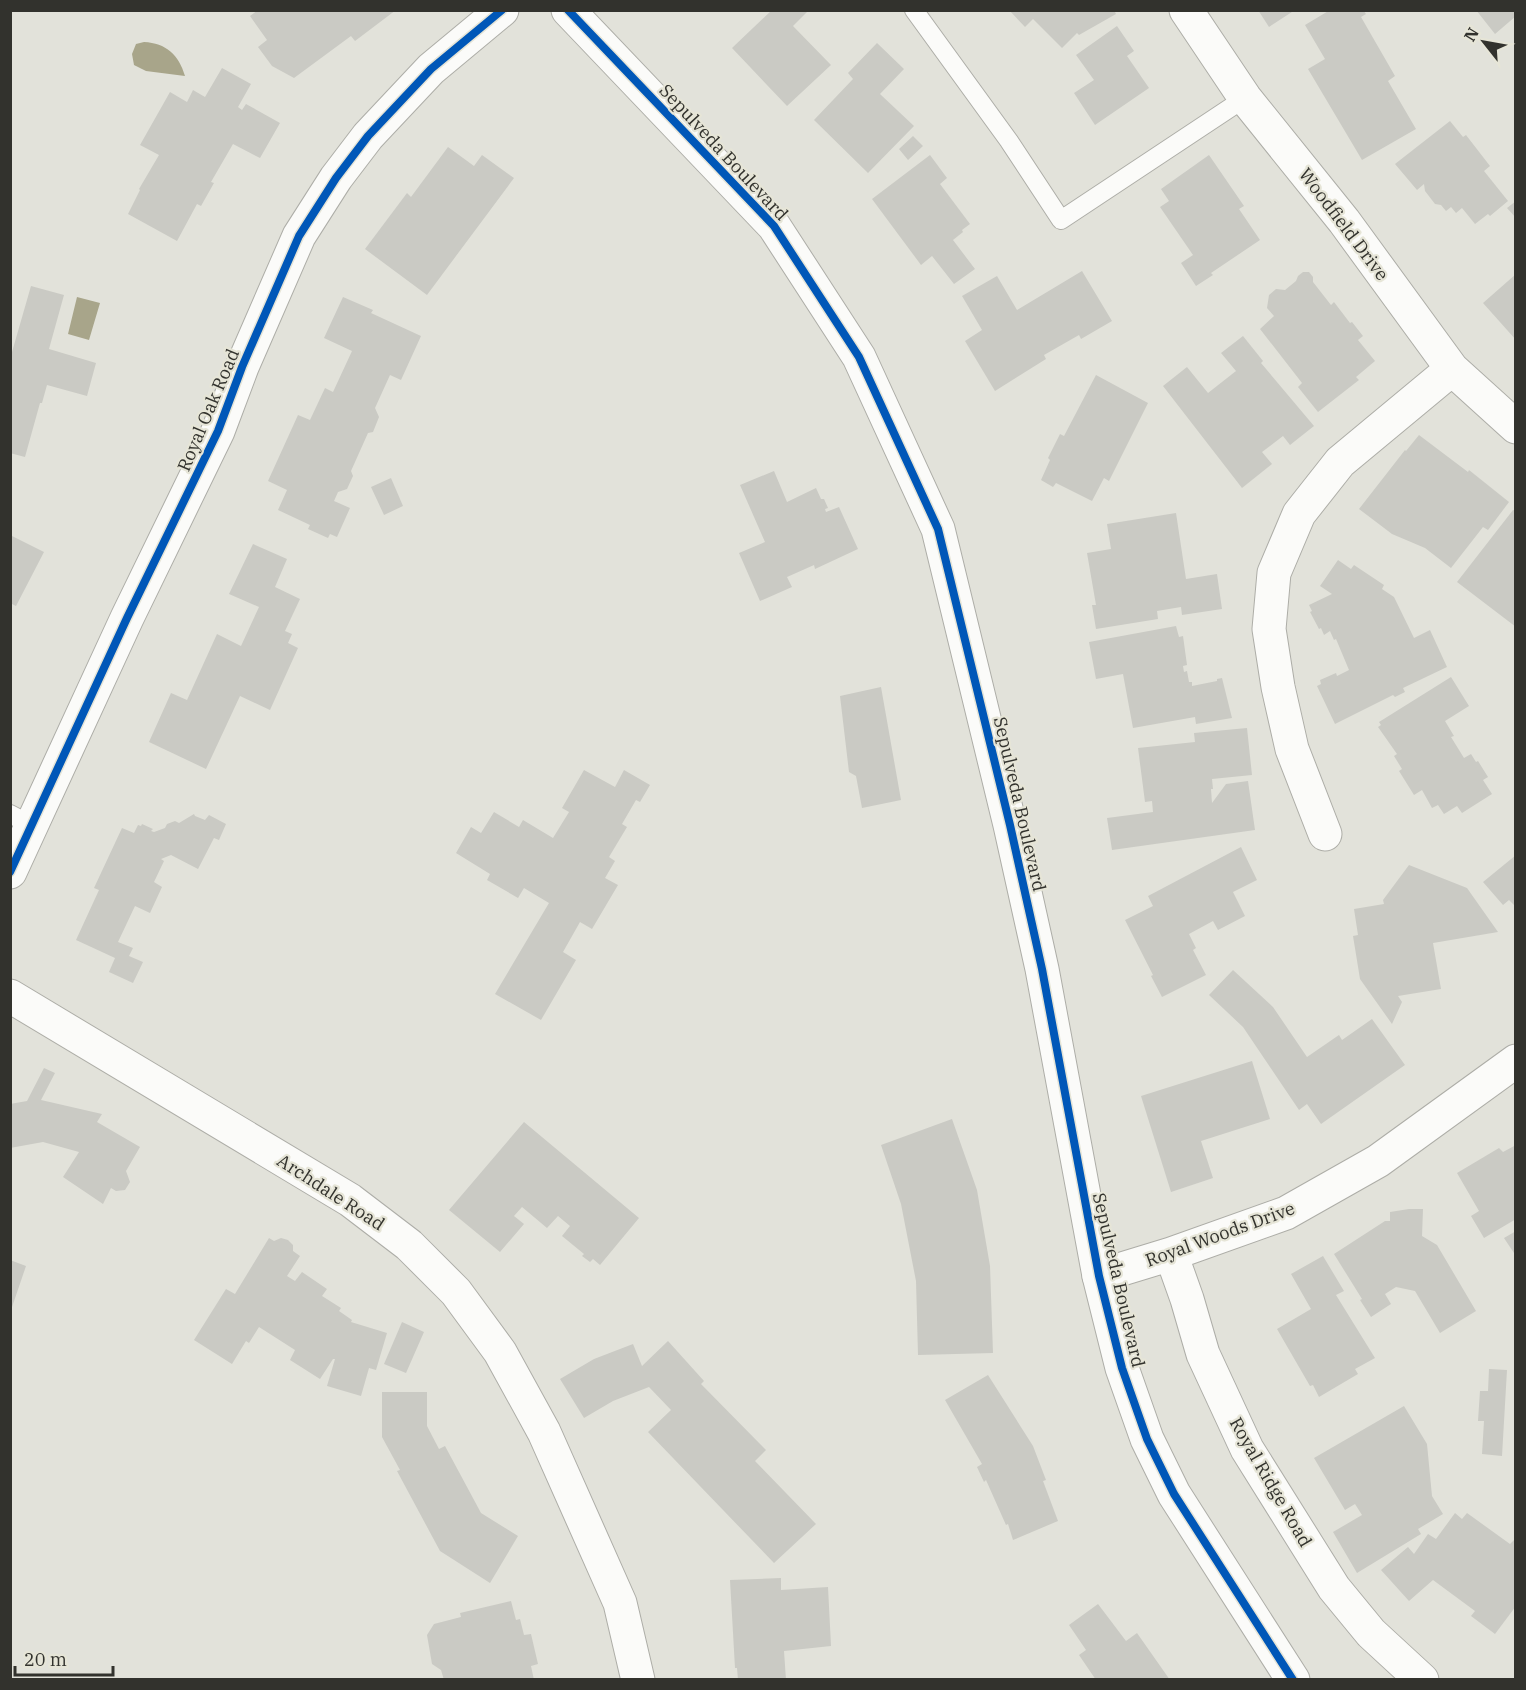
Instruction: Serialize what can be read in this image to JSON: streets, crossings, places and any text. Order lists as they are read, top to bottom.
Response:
{
  "streets": {
    "street": [
      "Sepulveda Boulevard",
      "Woodfield Drive",
      "Royal Oak Road",
      "Archdale Road",
      "Royal Woods Drive",
      "Royal Ridge Road"
    ]
  },
  "crossings": [
    ["Sepulveda Boulevard", "Royal Woods Drive"],
    ["Royal Woods Drive", "Royal Ridge Road"]
  ],
  "scale_bar": "20 m",
  "north": "top left"
}
